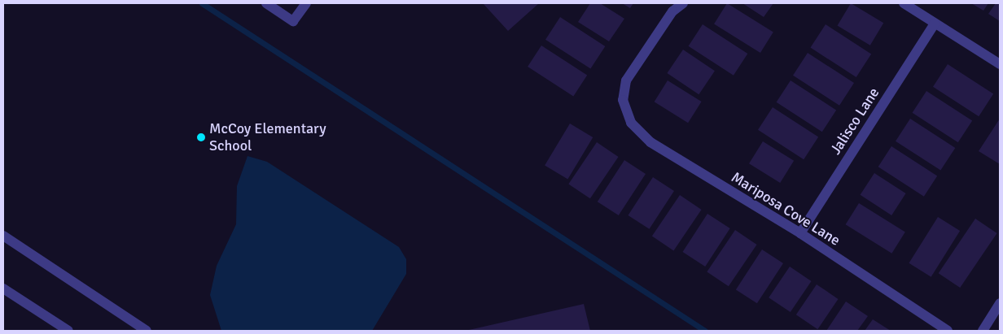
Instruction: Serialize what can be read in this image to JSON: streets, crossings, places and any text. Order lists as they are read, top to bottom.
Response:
{
  "streets": {
    "street": ["Jalisco Lane", "Mariposa Cove Lane"]
  },
  "crossings": [
    ["Jalisco Lane", "Mariposa Cove Lane"]
  ],
  "places": ["McCoy Elementary School"]
}
